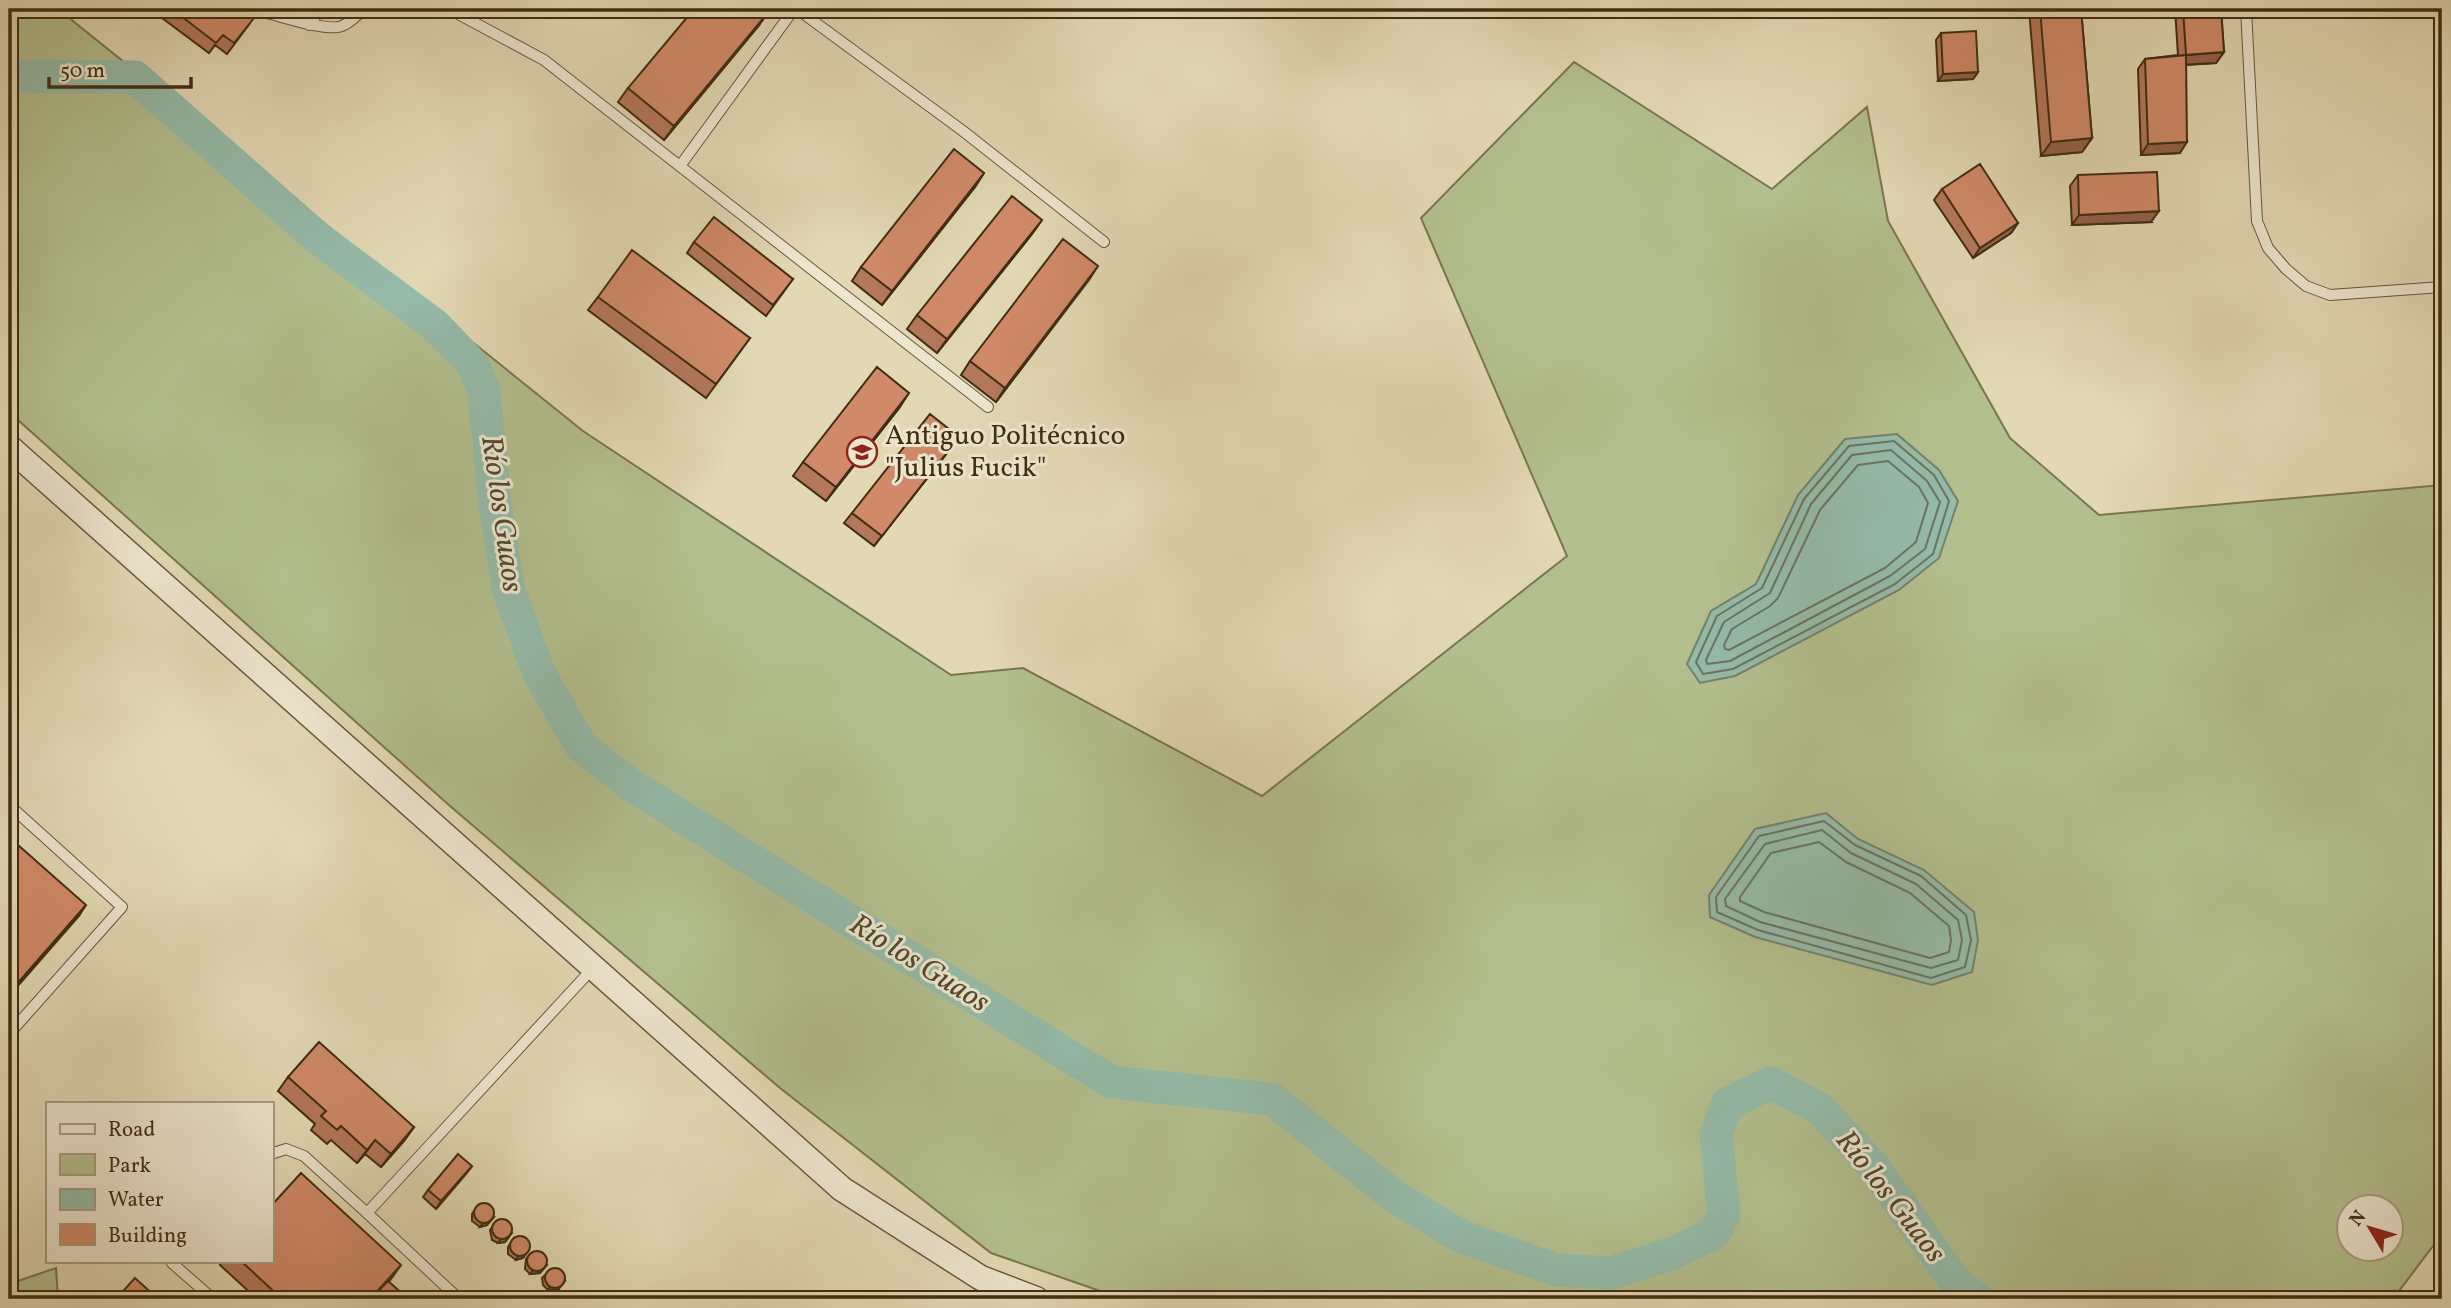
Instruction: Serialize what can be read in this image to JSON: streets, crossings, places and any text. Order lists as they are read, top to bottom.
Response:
{
  "water": ["Río los Guaos"],
  "places": {
    "school or university": ["Antiguo Politécnico \"Julius Fucik\""]
  },
  "legend": [
    "Road",
    "Park",
    "Water",
    "Building"
  ],
  "scale_bar": "50 m",
  "north": "top left"
}
